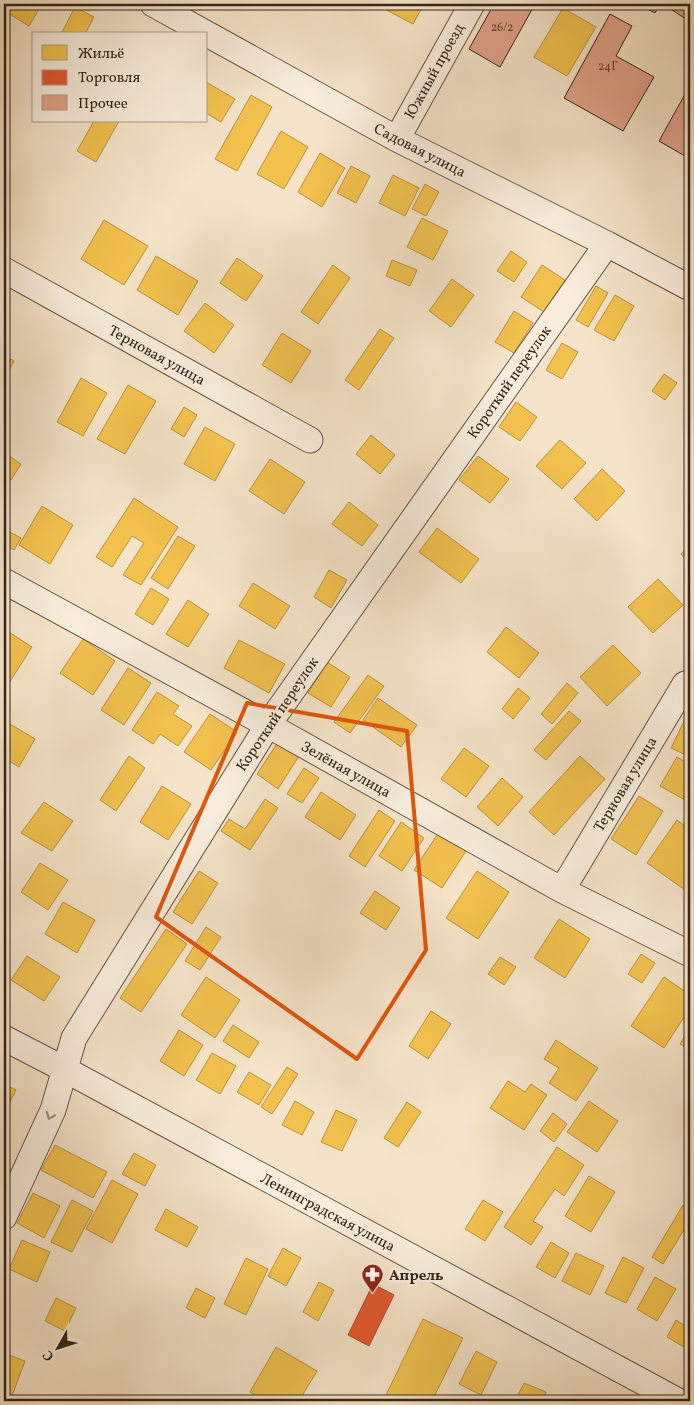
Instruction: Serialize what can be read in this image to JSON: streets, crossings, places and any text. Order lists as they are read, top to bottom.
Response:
{
  "streets": {
    "street": [
      "Южный проезд",
      "Садовая улица",
      "Терновая улица",
      "Короткий переулок",
      "Зелёная улица",
      "Ленинградская улица"
    ]
  },
  "crossings": [
    ["Южный проезд", "Садовая улица"],
    ["Садовая улица", "Короткий переулок"],
    ["Терновая улица", "Зелёная улица"],
    ["Короткий переулок", "Зелёная улица"],
    ["Короткий переулок", "Ленинградская улица"]
  ],
  "places": {
    "pharmacy": ["Апрель"]
  },
  "house_numbers": ["26/2", "24Г"],
  "legend": ["Жильё", "Торговля", "Прочее"],
  "north": "bottom left"
}
